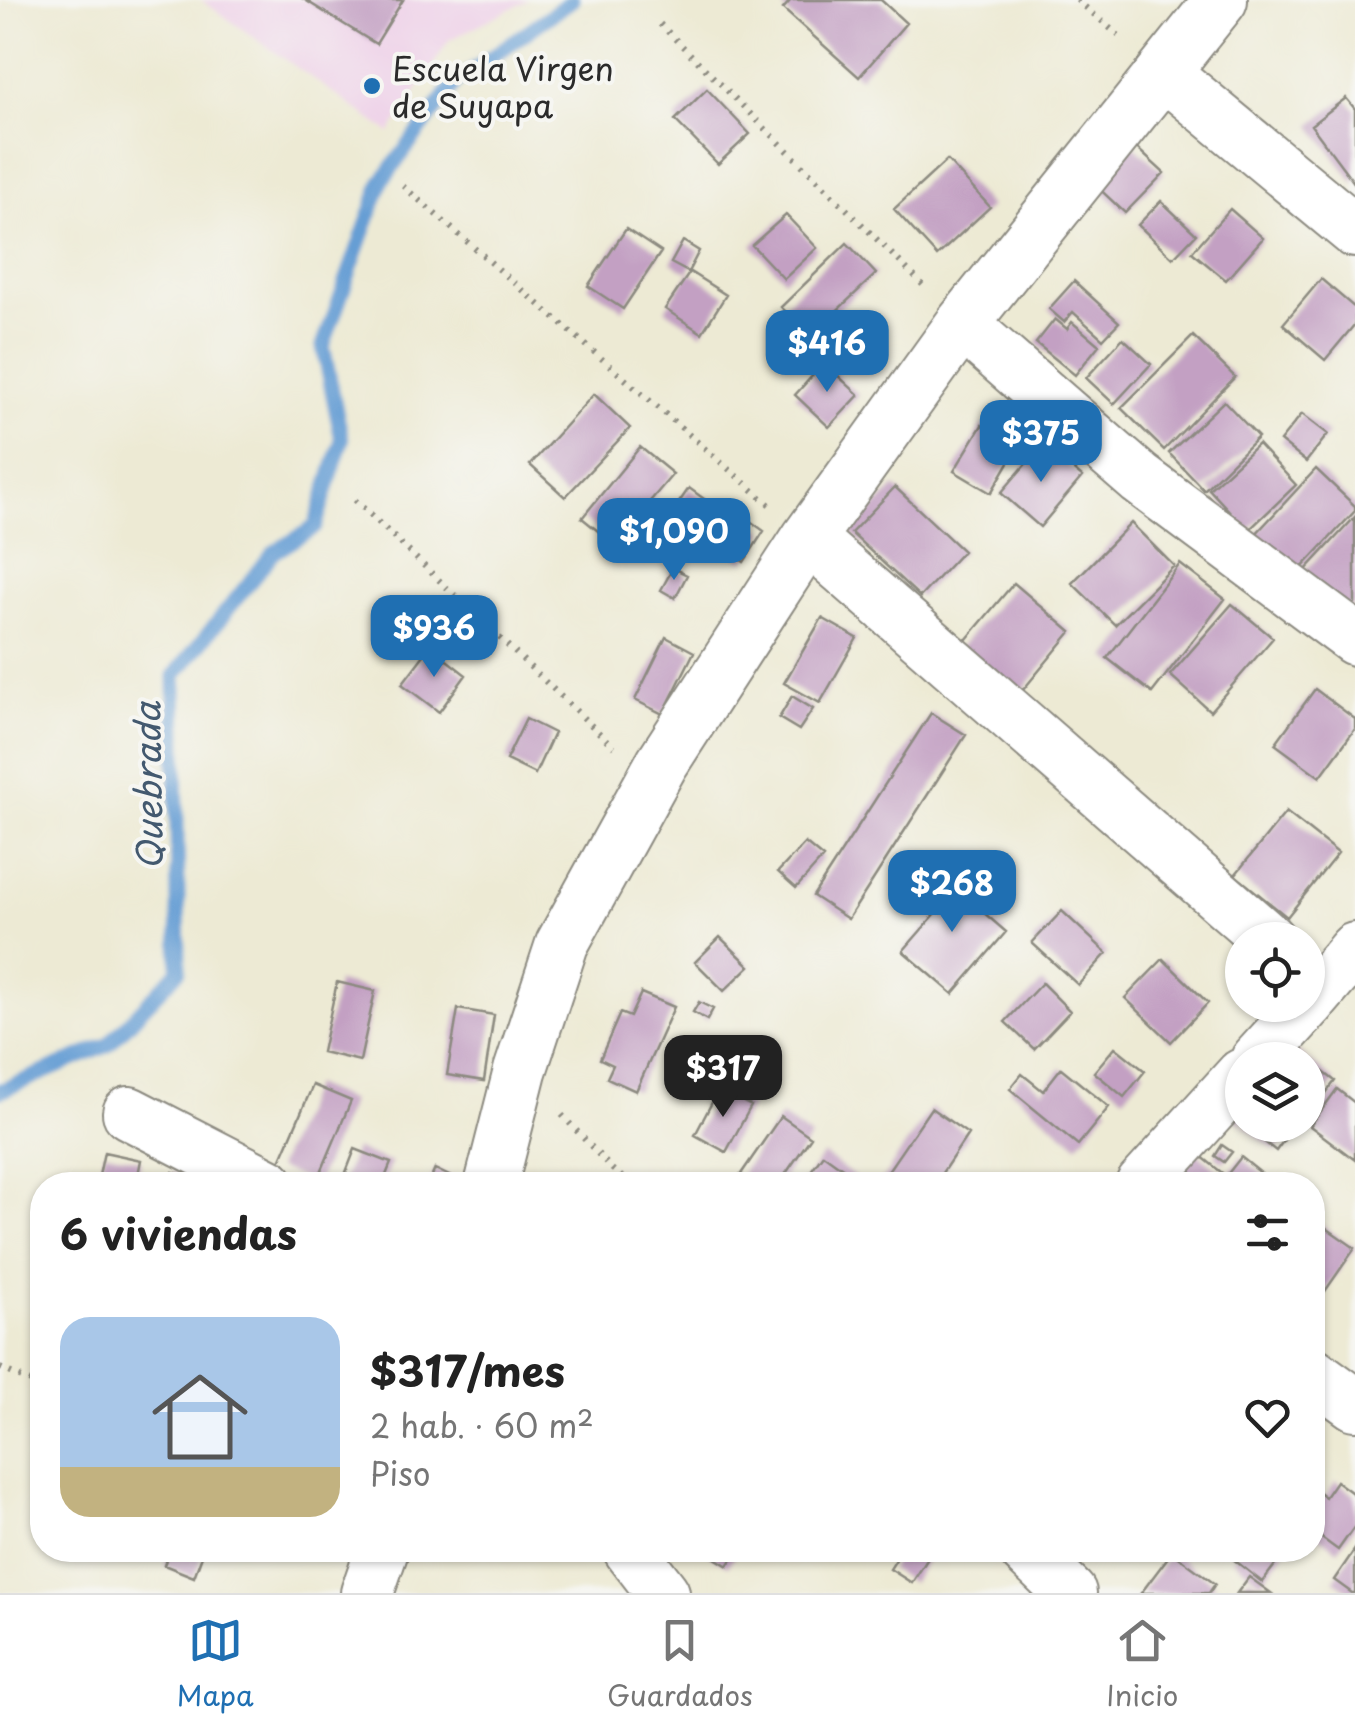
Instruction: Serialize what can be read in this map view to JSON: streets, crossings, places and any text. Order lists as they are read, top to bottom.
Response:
{
  "water": ["Quebrada"],
  "places": ["Escuela Virgen de Suyapa"],
  "page": {
    "price": [
      "$416",
      "$375",
      "$1,090",
      "$936",
      "$268",
      "$317"
    ],
    "heading": "6 viviendas",
    "list": [
      {
        "name": "$317/mes",
        "note": "2 hab. · 60 m² · Piso"
      }
    ],
    "tabs": ["Mapa", "Guardados", "Inicio"]
  }
}
